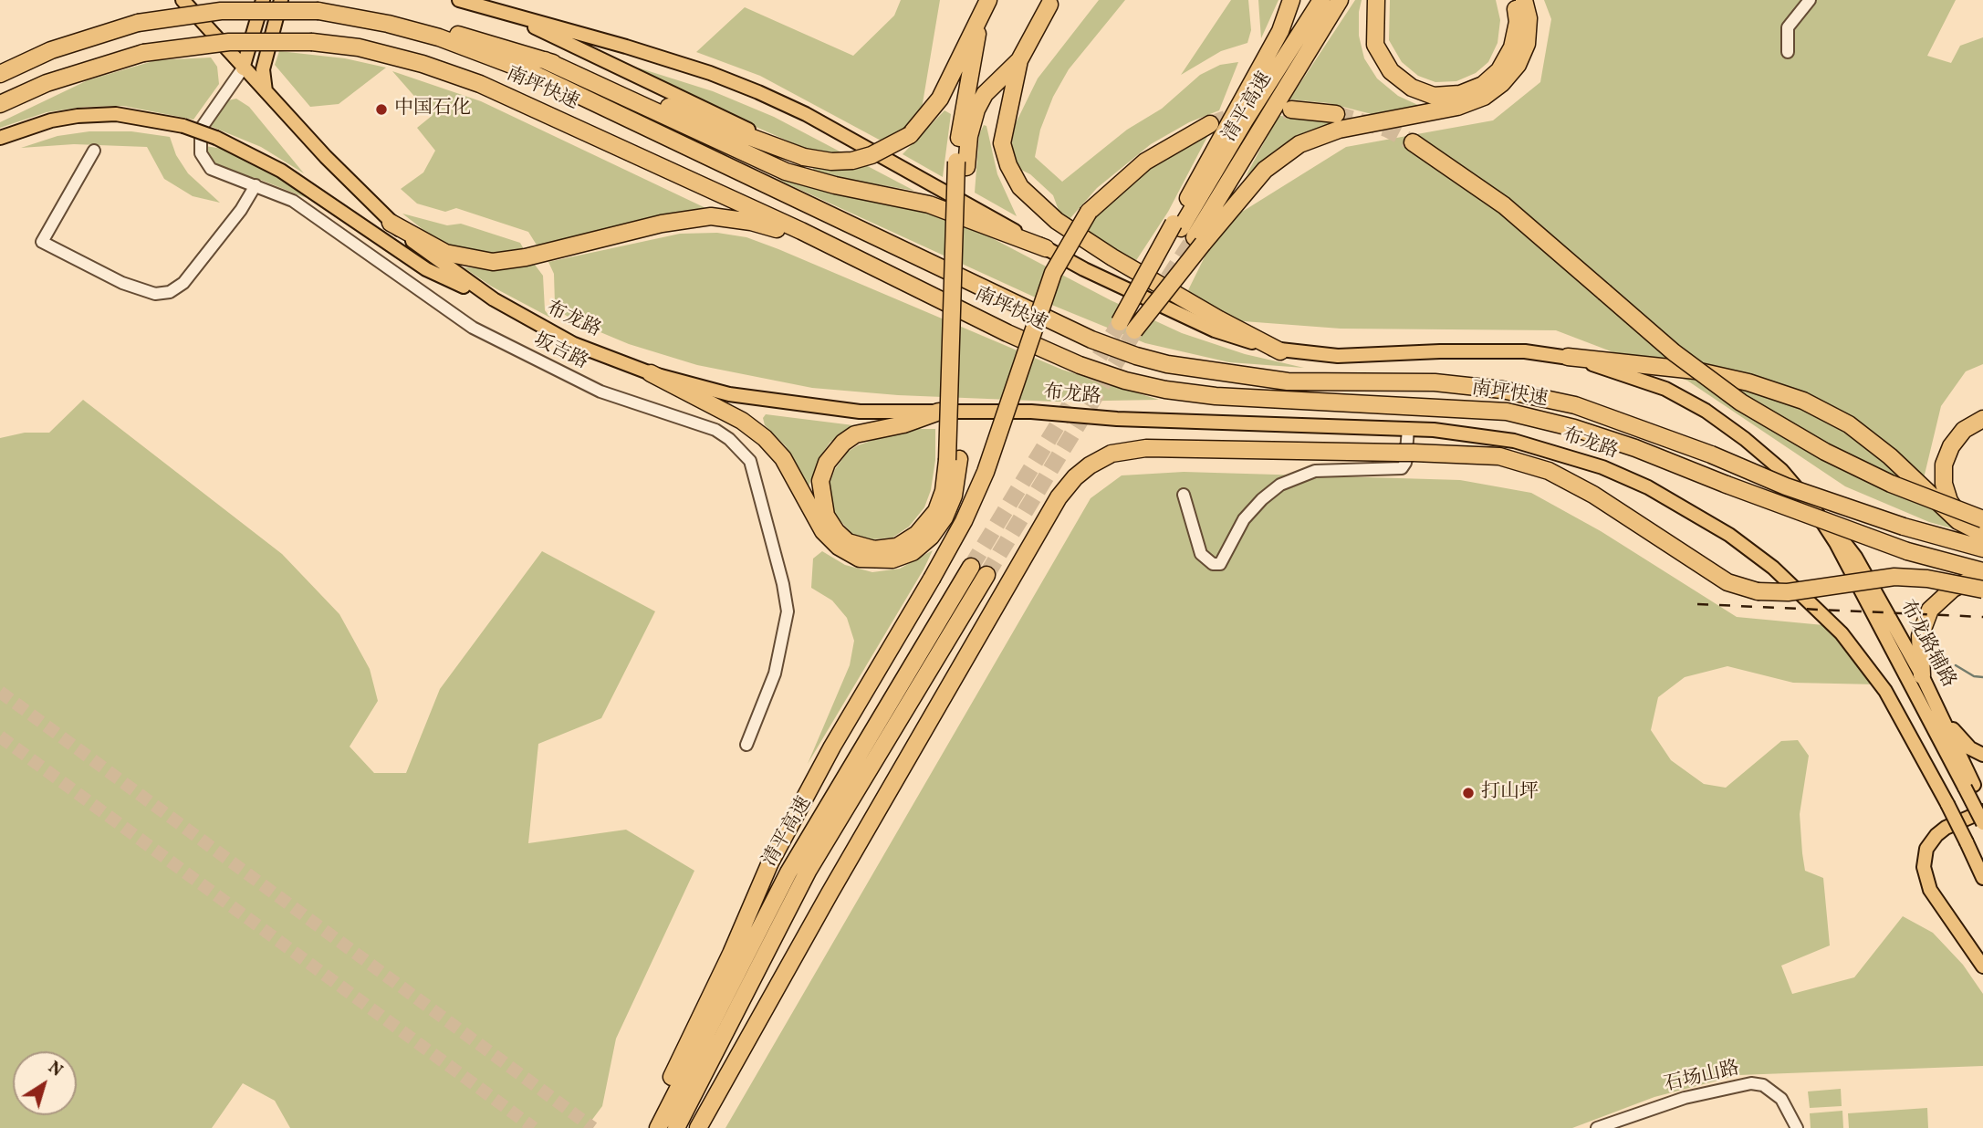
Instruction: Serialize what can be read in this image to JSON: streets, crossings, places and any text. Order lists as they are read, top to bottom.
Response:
{
  "streets": {
    "highway": ["南坪快速", "清平高速"],
    "main road": ["布龙路", "布龙路辅路"],
    "street": ["坂吉路", "石场山路"]
  },
  "crossings": [
    ["布龙路", "坂吉路"]
  ],
  "places": ["中国石化", "打山坪"],
  "north": "top right"
}
